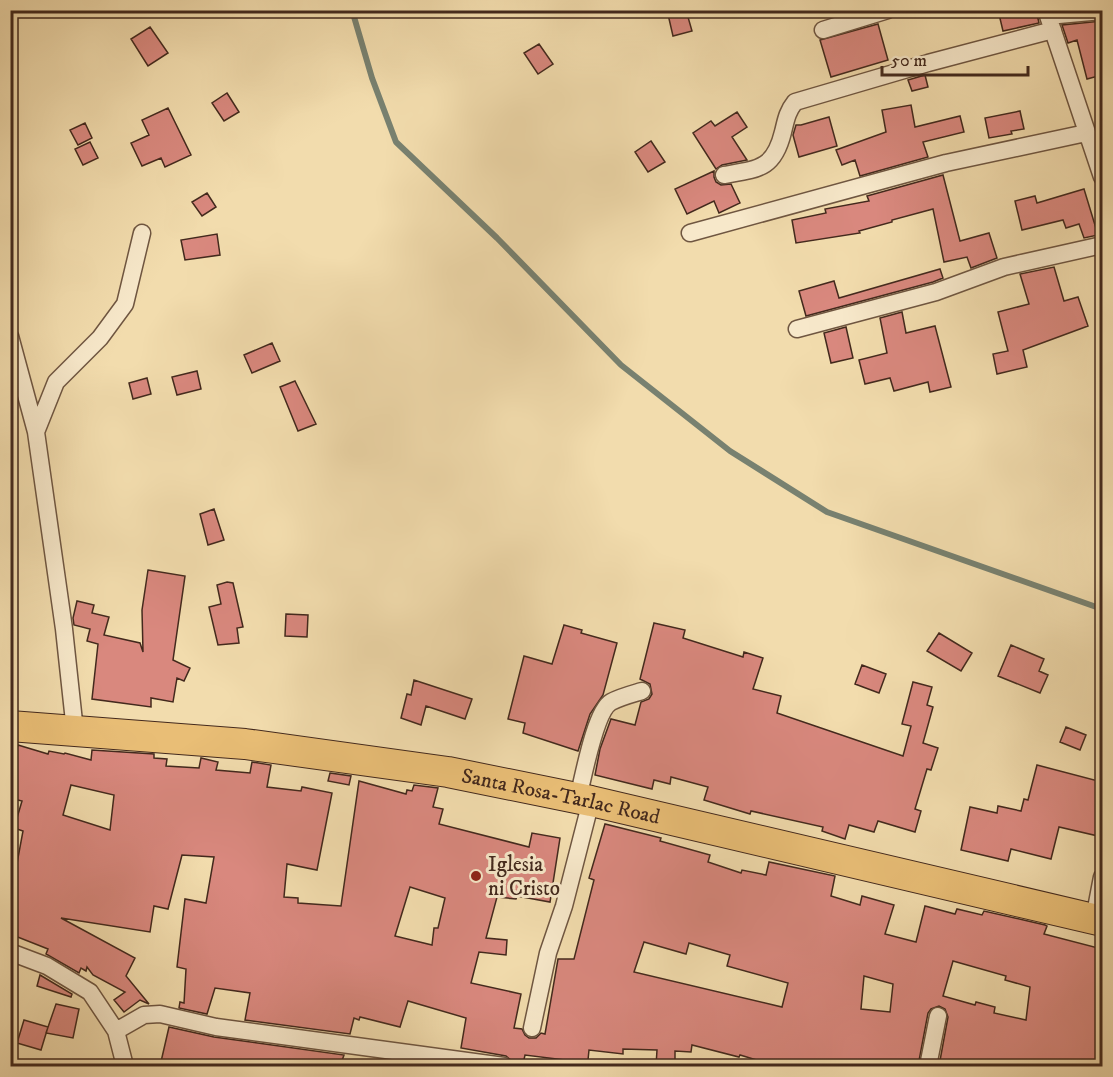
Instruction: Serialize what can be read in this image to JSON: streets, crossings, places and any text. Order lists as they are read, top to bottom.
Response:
{
  "streets": {
    "highway": ["Santa Rosa-Tarlac Road"]
  },
  "places": ["Iglesia ni Cristo"],
  "scale_bar": "50 m"
}
